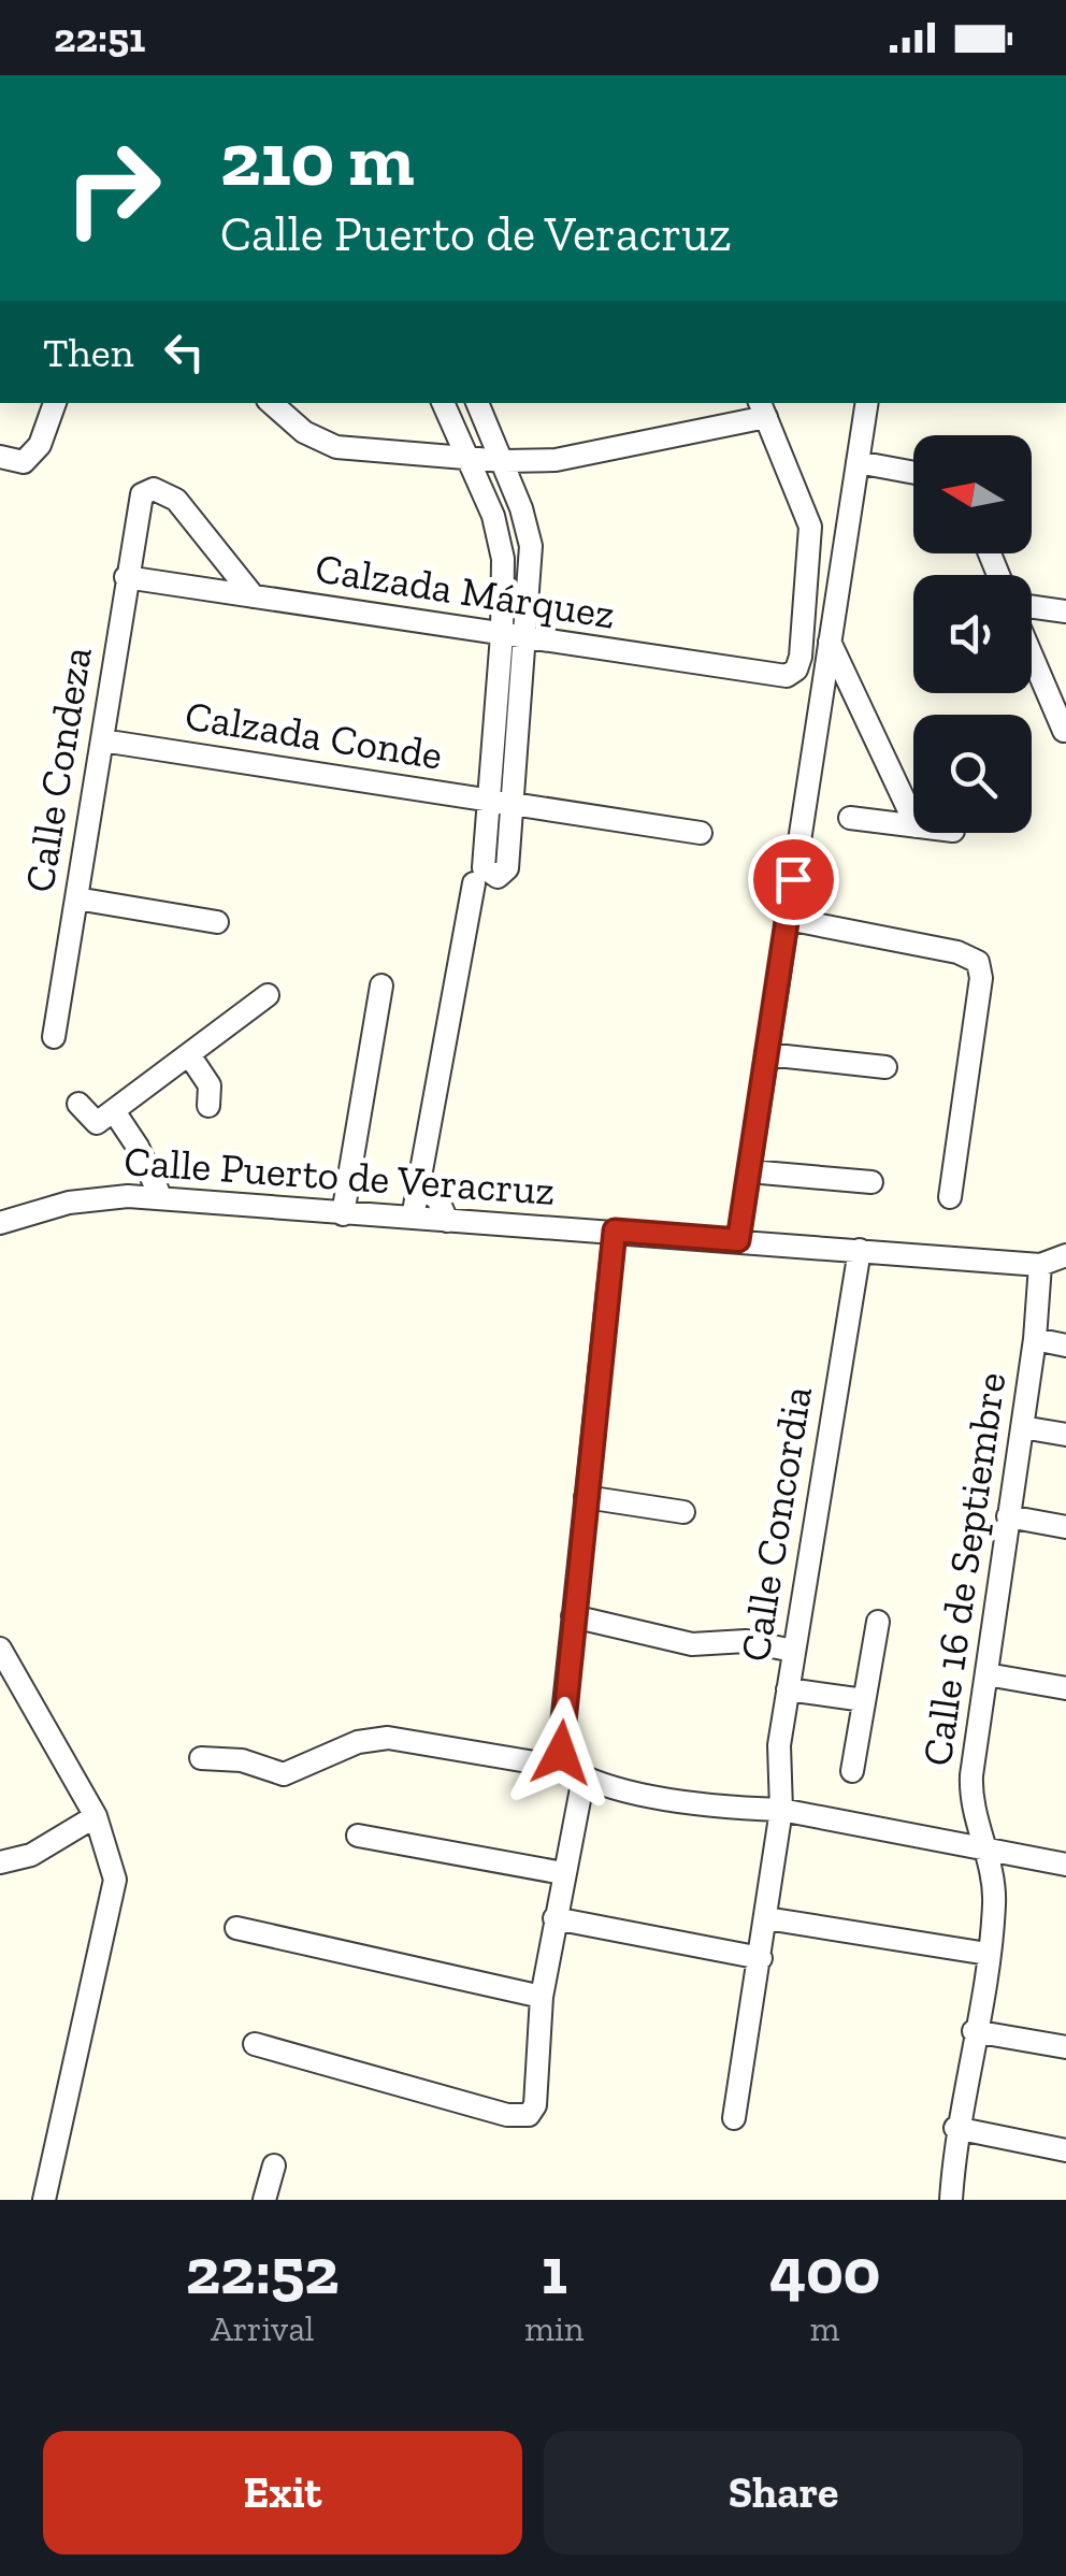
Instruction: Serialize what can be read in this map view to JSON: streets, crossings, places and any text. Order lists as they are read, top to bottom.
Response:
{
  "streets": {
    "street": [
      "Calzada Márquez",
      "Calzada Conde",
      "Calle Condeza",
      "Calle Puerto de Veracruz",
      "Calle Concordia",
      "Calle 16 de Septiembre"
    ]
  },
  "crossings": [
    ["Calzada Márquez", "Calle Condeza"],
    ["Calzada Conde", "Calle Condeza"],
    ["Calle Puerto de Veracruz", "Calle Concordia"],
    ["Calle Puerto de Veracruz", "Calle 16 de Septiembre"]
  ],
  "north": "left",
  "page": {
    "status": "22:51",
    "turn": ["210 m", "Calle Puerto de Veracruz"],
    "then": "Then",
    "eta": [
      "22:52",
      "Arrival",
      "1",
      "min",
      "400",
      "m"
    ],
    "buttons": ["Exit", "Share"]
  }
}
